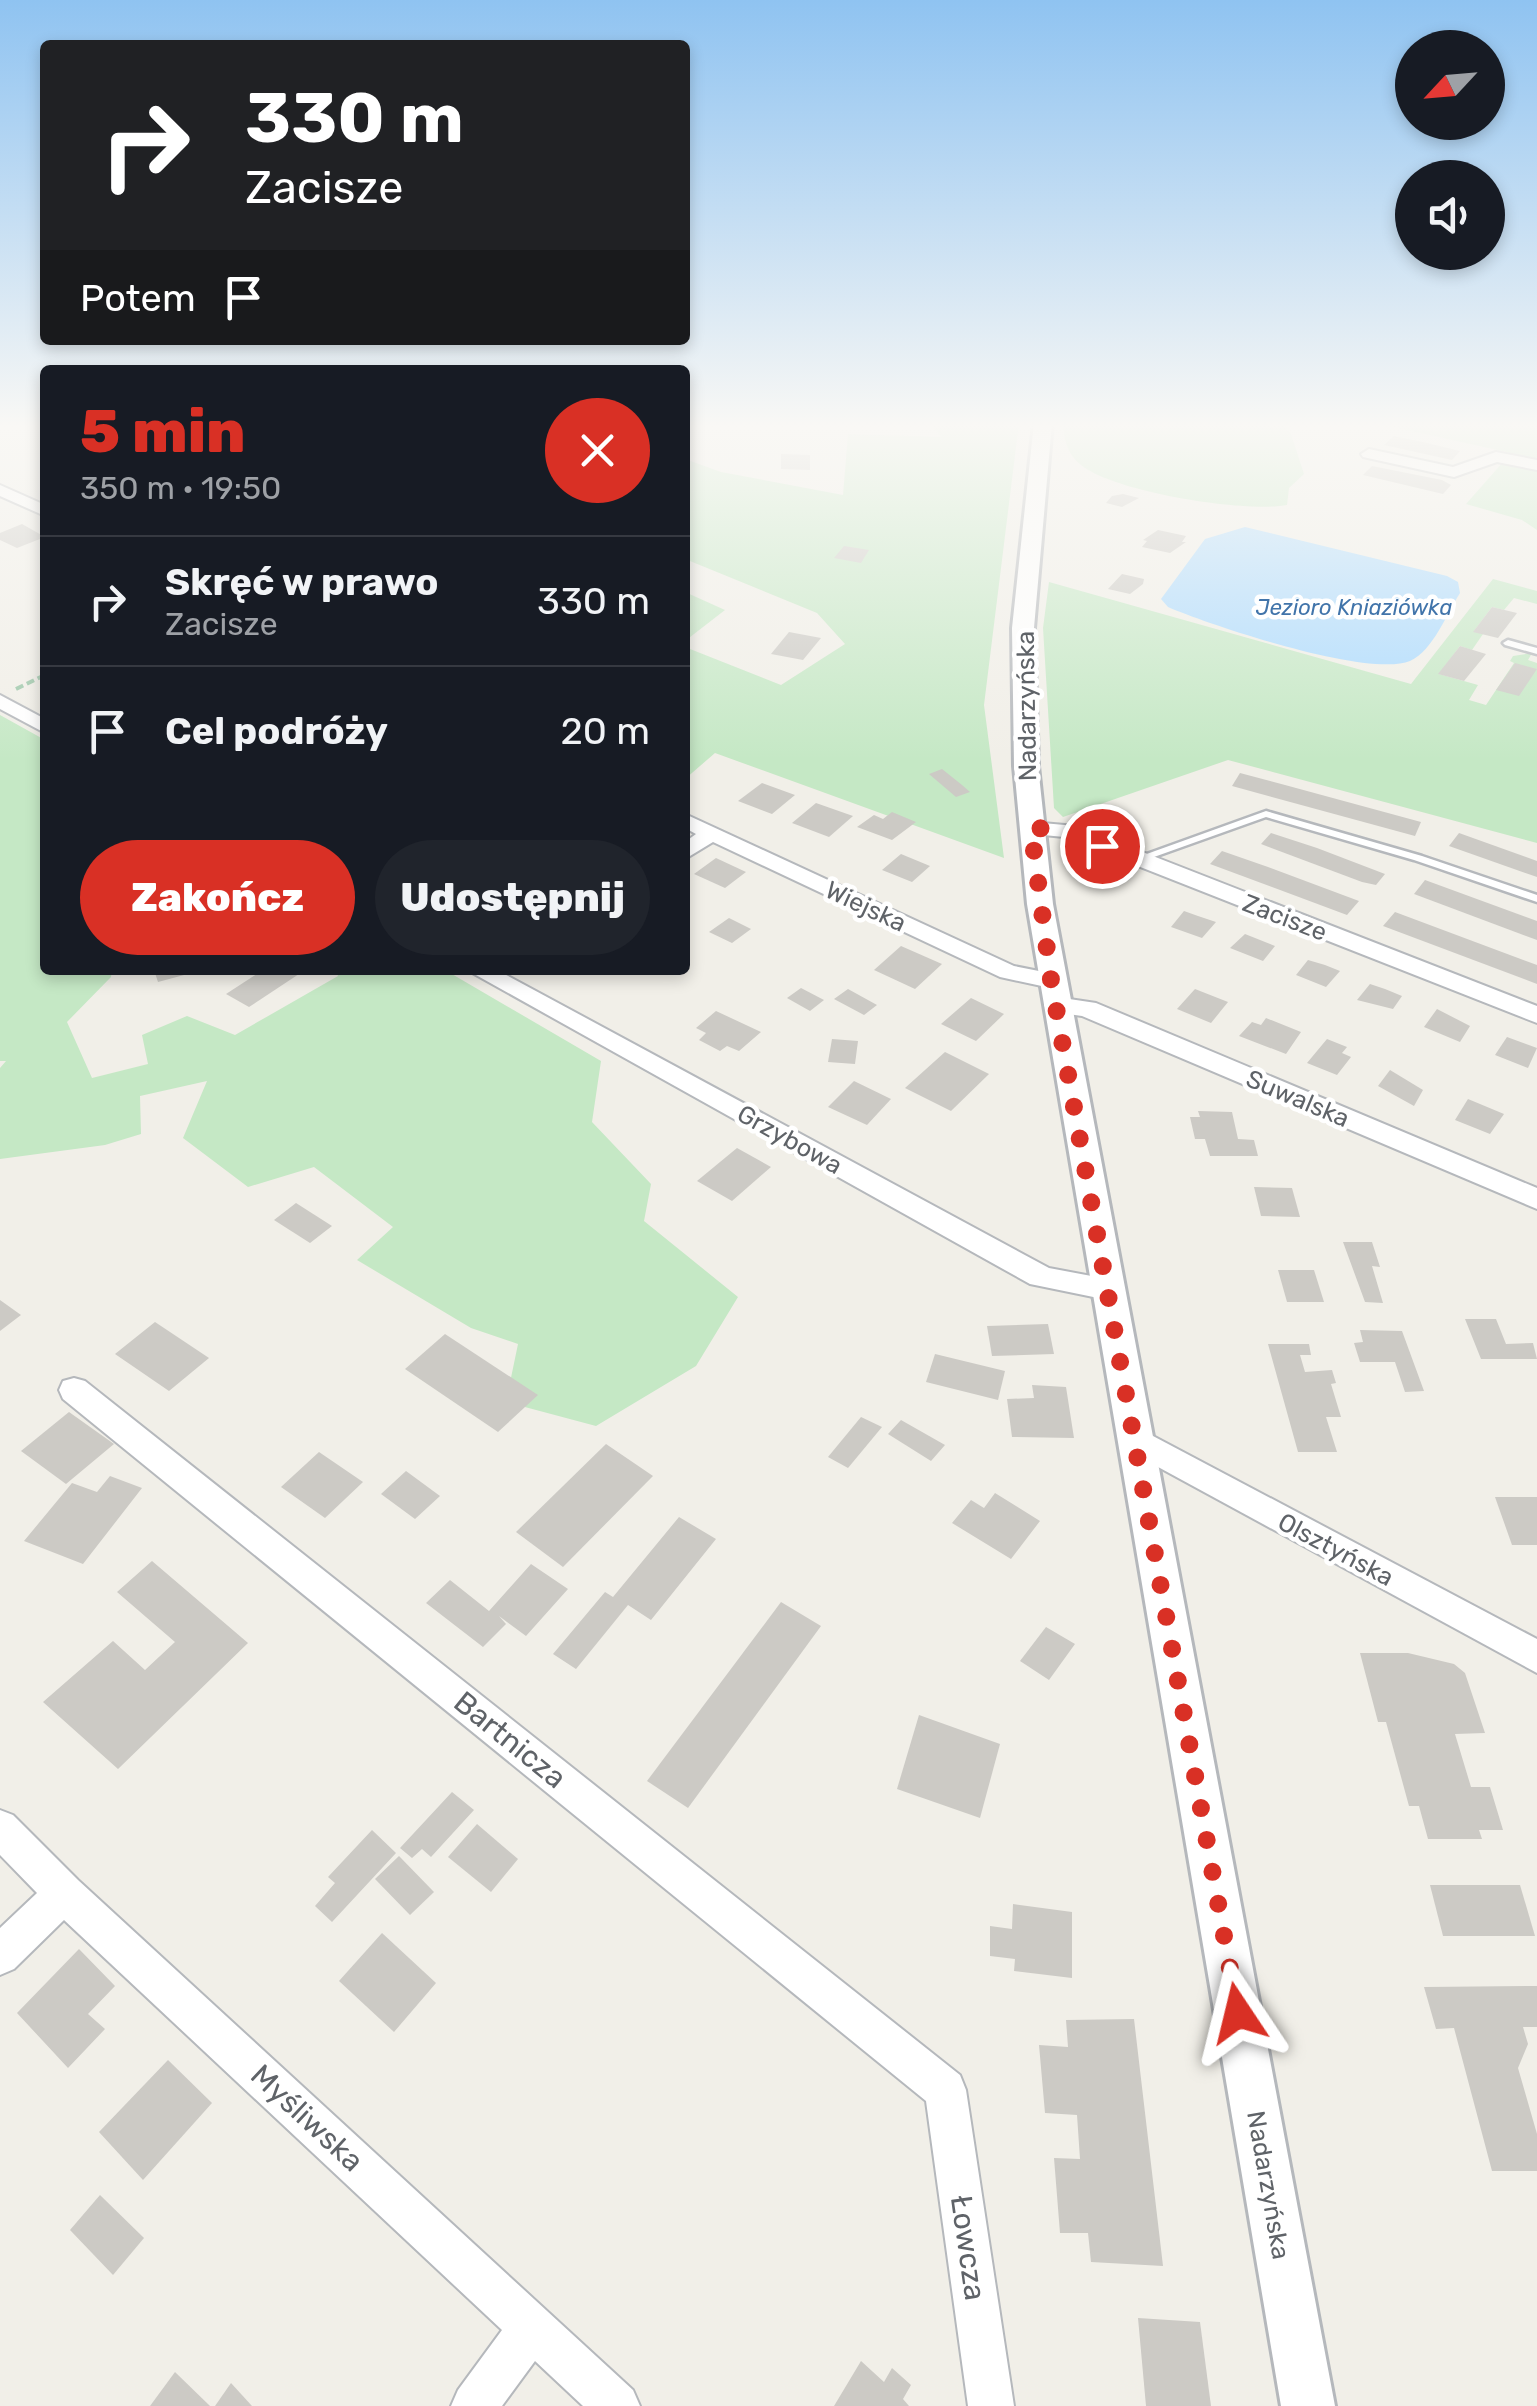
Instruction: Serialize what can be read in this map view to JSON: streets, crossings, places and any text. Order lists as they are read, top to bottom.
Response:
{
  "streets": {
    "street": [
      "Nadarzyńska",
      "Wiejska",
      "Zacisze",
      "Suwalska",
      "Grzybowa",
      "Olsztyńska",
      "Bartnicza",
      "Myśliwska",
      "Łowcza"
    ]
  },
  "crossings": [
    ["Nadarzyńska", "Wiejska"],
    ["Nadarzyńska", "Zacisze"],
    ["Nadarzyńska", "Suwalska"],
    ["Nadarzyńska", "Grzybowa"],
    ["Nadarzyńska", "Olsztyńska"],
    ["Wiejska", "Suwalska"],
    ["Bartnicza", "Łowcza"]
  ],
  "water": ["Jezioro Kniaziówka"],
  "north": "bottom left",
  "page": {
    "turn": ["330 m", "Zacisze"],
    "then": "Potem",
    "heading": ["5 min", "350 m · 19:50"],
    "list": [
      {
        "name": "Skręć w prawo",
        "note": "Zacisze",
        "value": "330 m"
      },
      {
        "name": "Cel podróży",
        "value": "20 m"
      }
    ],
    "buttons": ["Zakończ", "Udostępnij"]
  }
}
